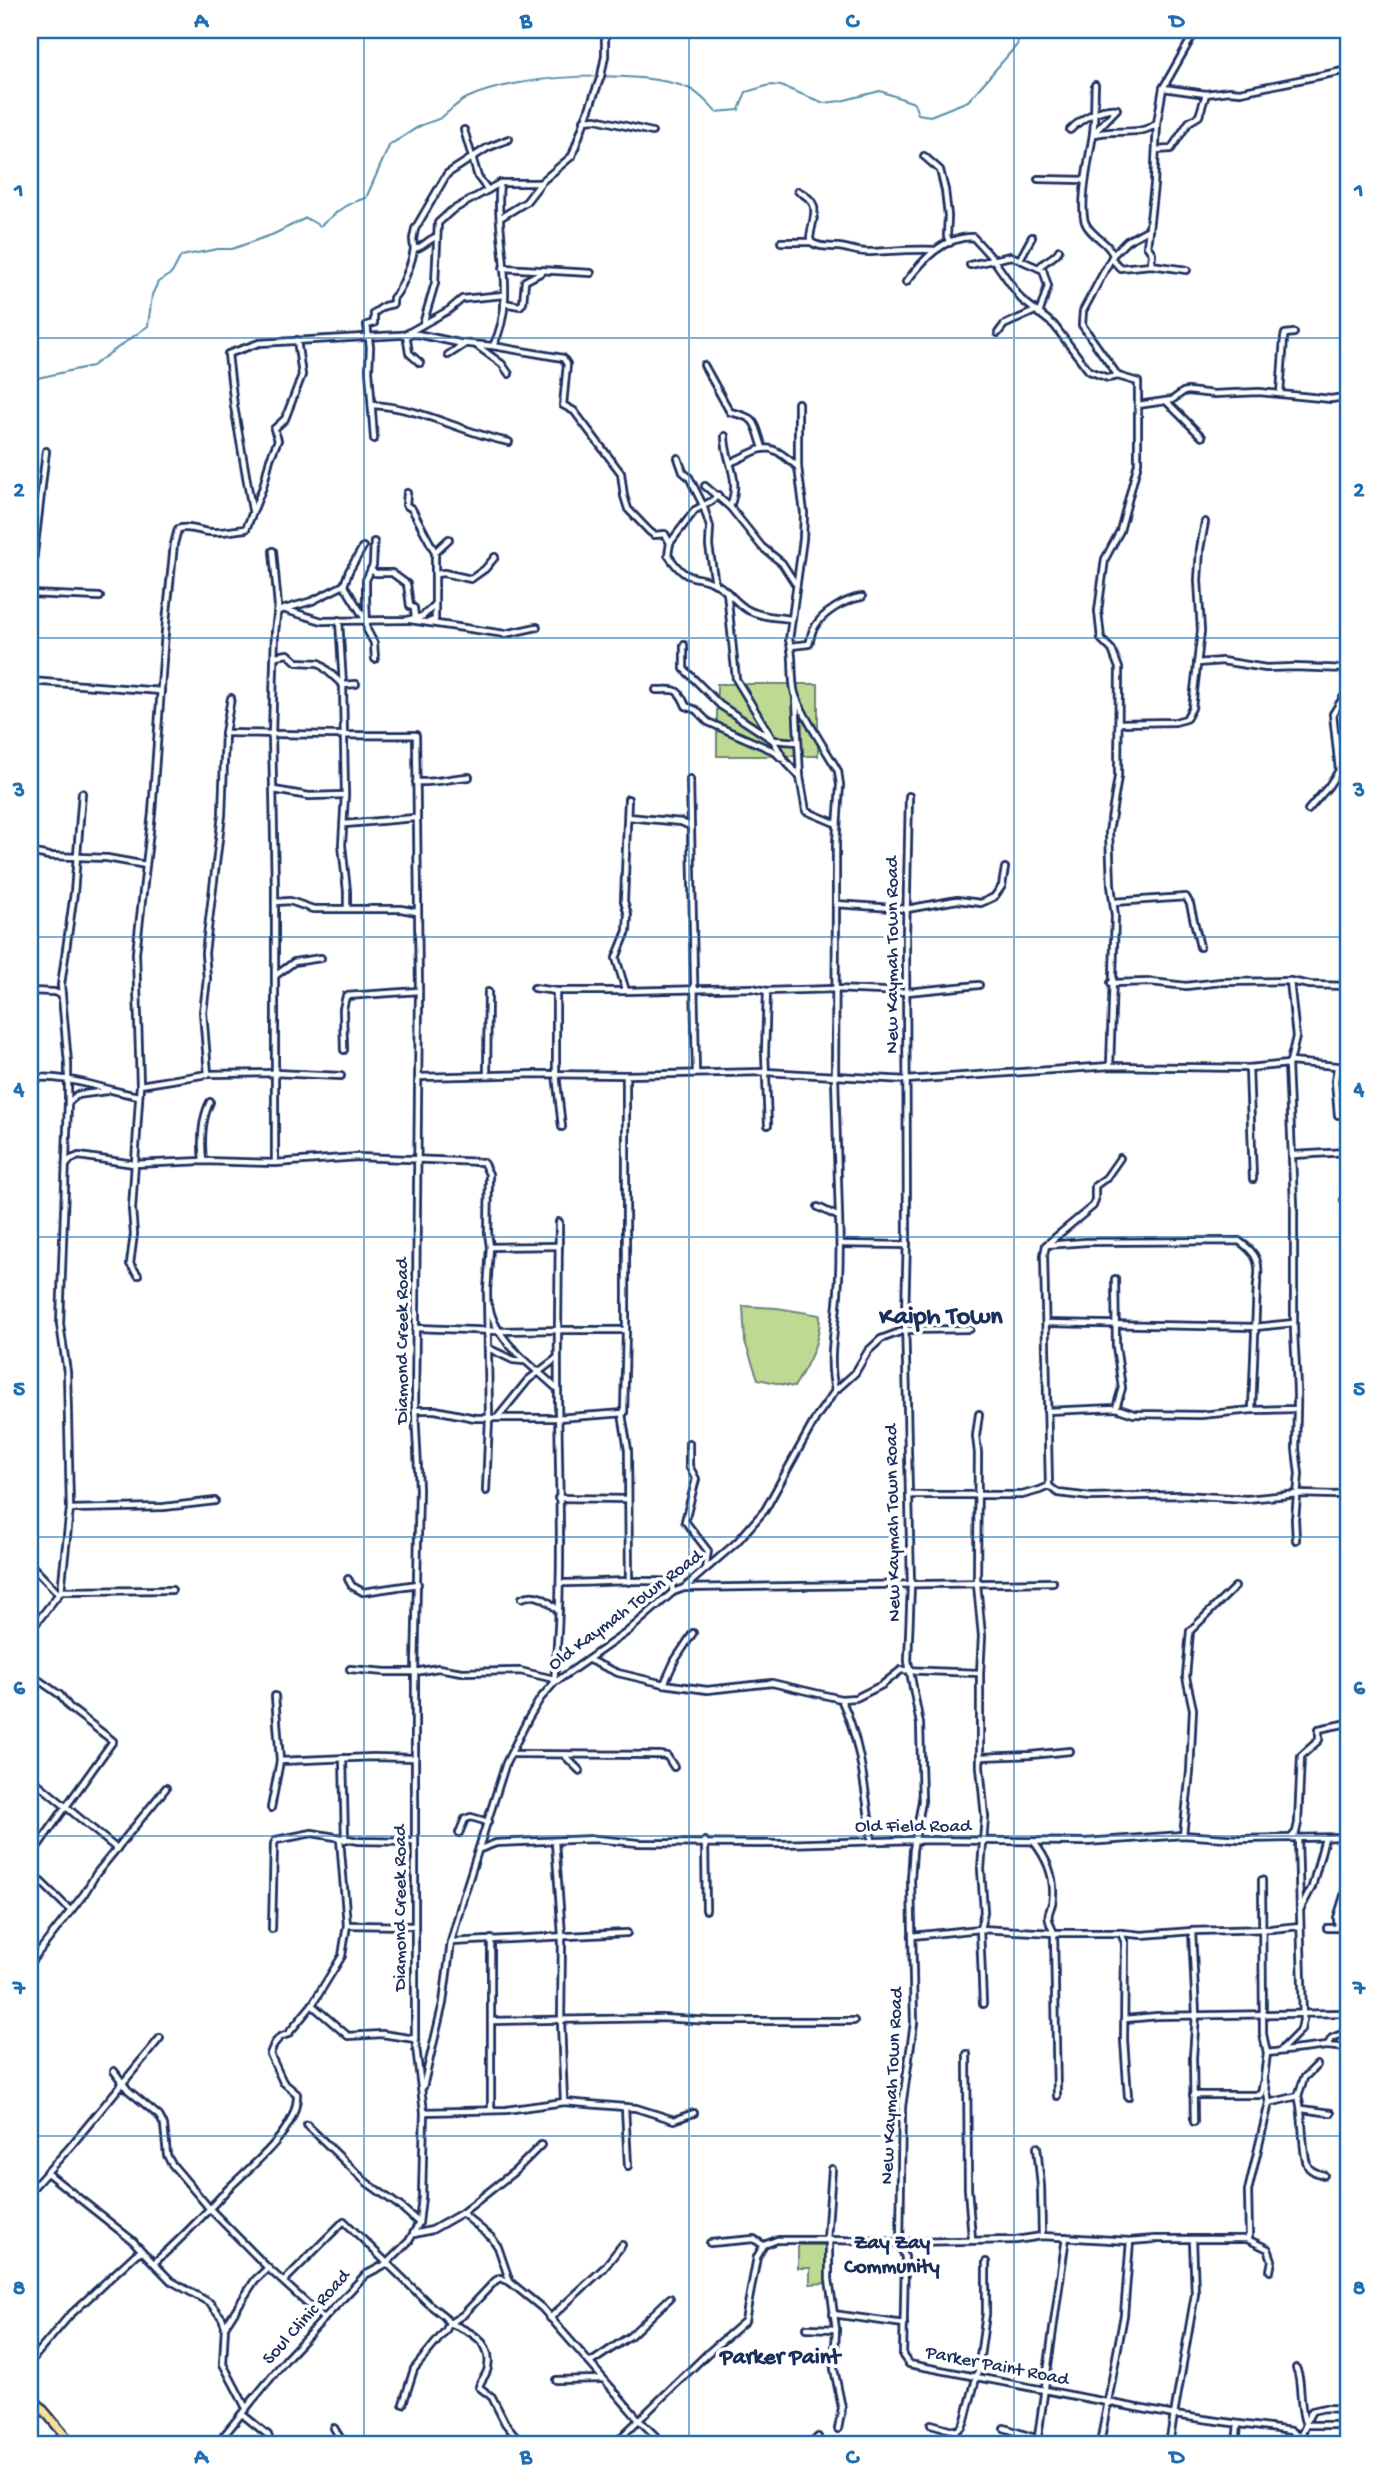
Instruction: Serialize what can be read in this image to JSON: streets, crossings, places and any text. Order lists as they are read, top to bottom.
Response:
{
  "streets": {
    "street": [
      "New Kaymah Town Road",
      "Diamond Creek Road",
      "Old Kaymah Town Road",
      "Old Field Road",
      "Soul Clinic Road",
      "Parker Paint Road"
    ]
  },
  "crossings": [
    ["New Kaymah Town Road", "Old Kaymah Town Road"],
    ["New Kaymah Town Road", "Old Field Road"],
    ["New Kaymah Town Road", "Parker Paint Road"],
    ["Diamond Creek Road", "Old Kaymah Town Road"],
    ["Diamond Creek Road", "Soul Clinic Road"],
    ["Old Kaymah Town Road", "Old Field Road"],
    ["Old Kaymah Town Road", "Soul Clinic Road"]
  ],
  "districts": ["Kaiph Town", "Zay Zay Community", "Parker Paint"],
  "grid": {
    "columns": [
      "A",
      "B",
      "C",
      "D"
    ],
    "rows": [
      "1",
      "2",
      "3",
      "4",
      "5",
      "6",
      "7",
      "8"
    ]
  }
}
